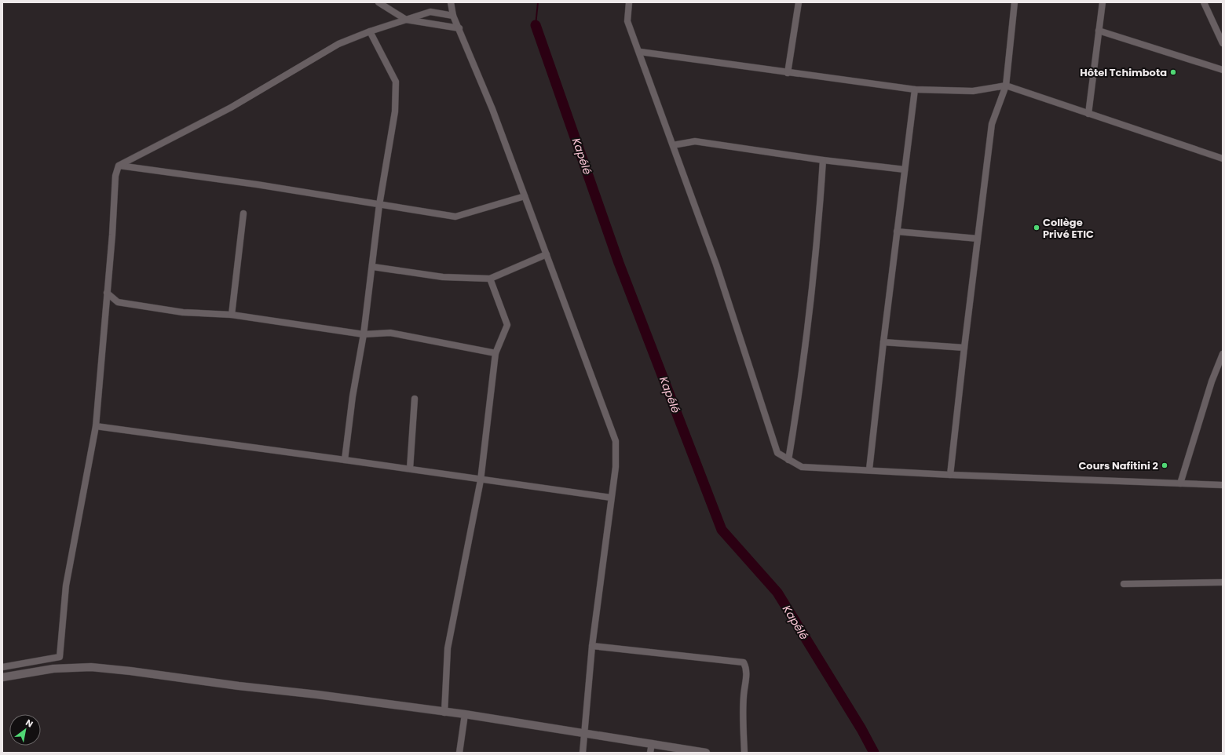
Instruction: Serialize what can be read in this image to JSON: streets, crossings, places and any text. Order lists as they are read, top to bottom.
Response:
{
  "water": ["Kapélé"],
  "places": ["Hôtel Tchimbota", "Collège Privé ETIC", "Cours Nafitini 2"],
  "north": "top right"
}
